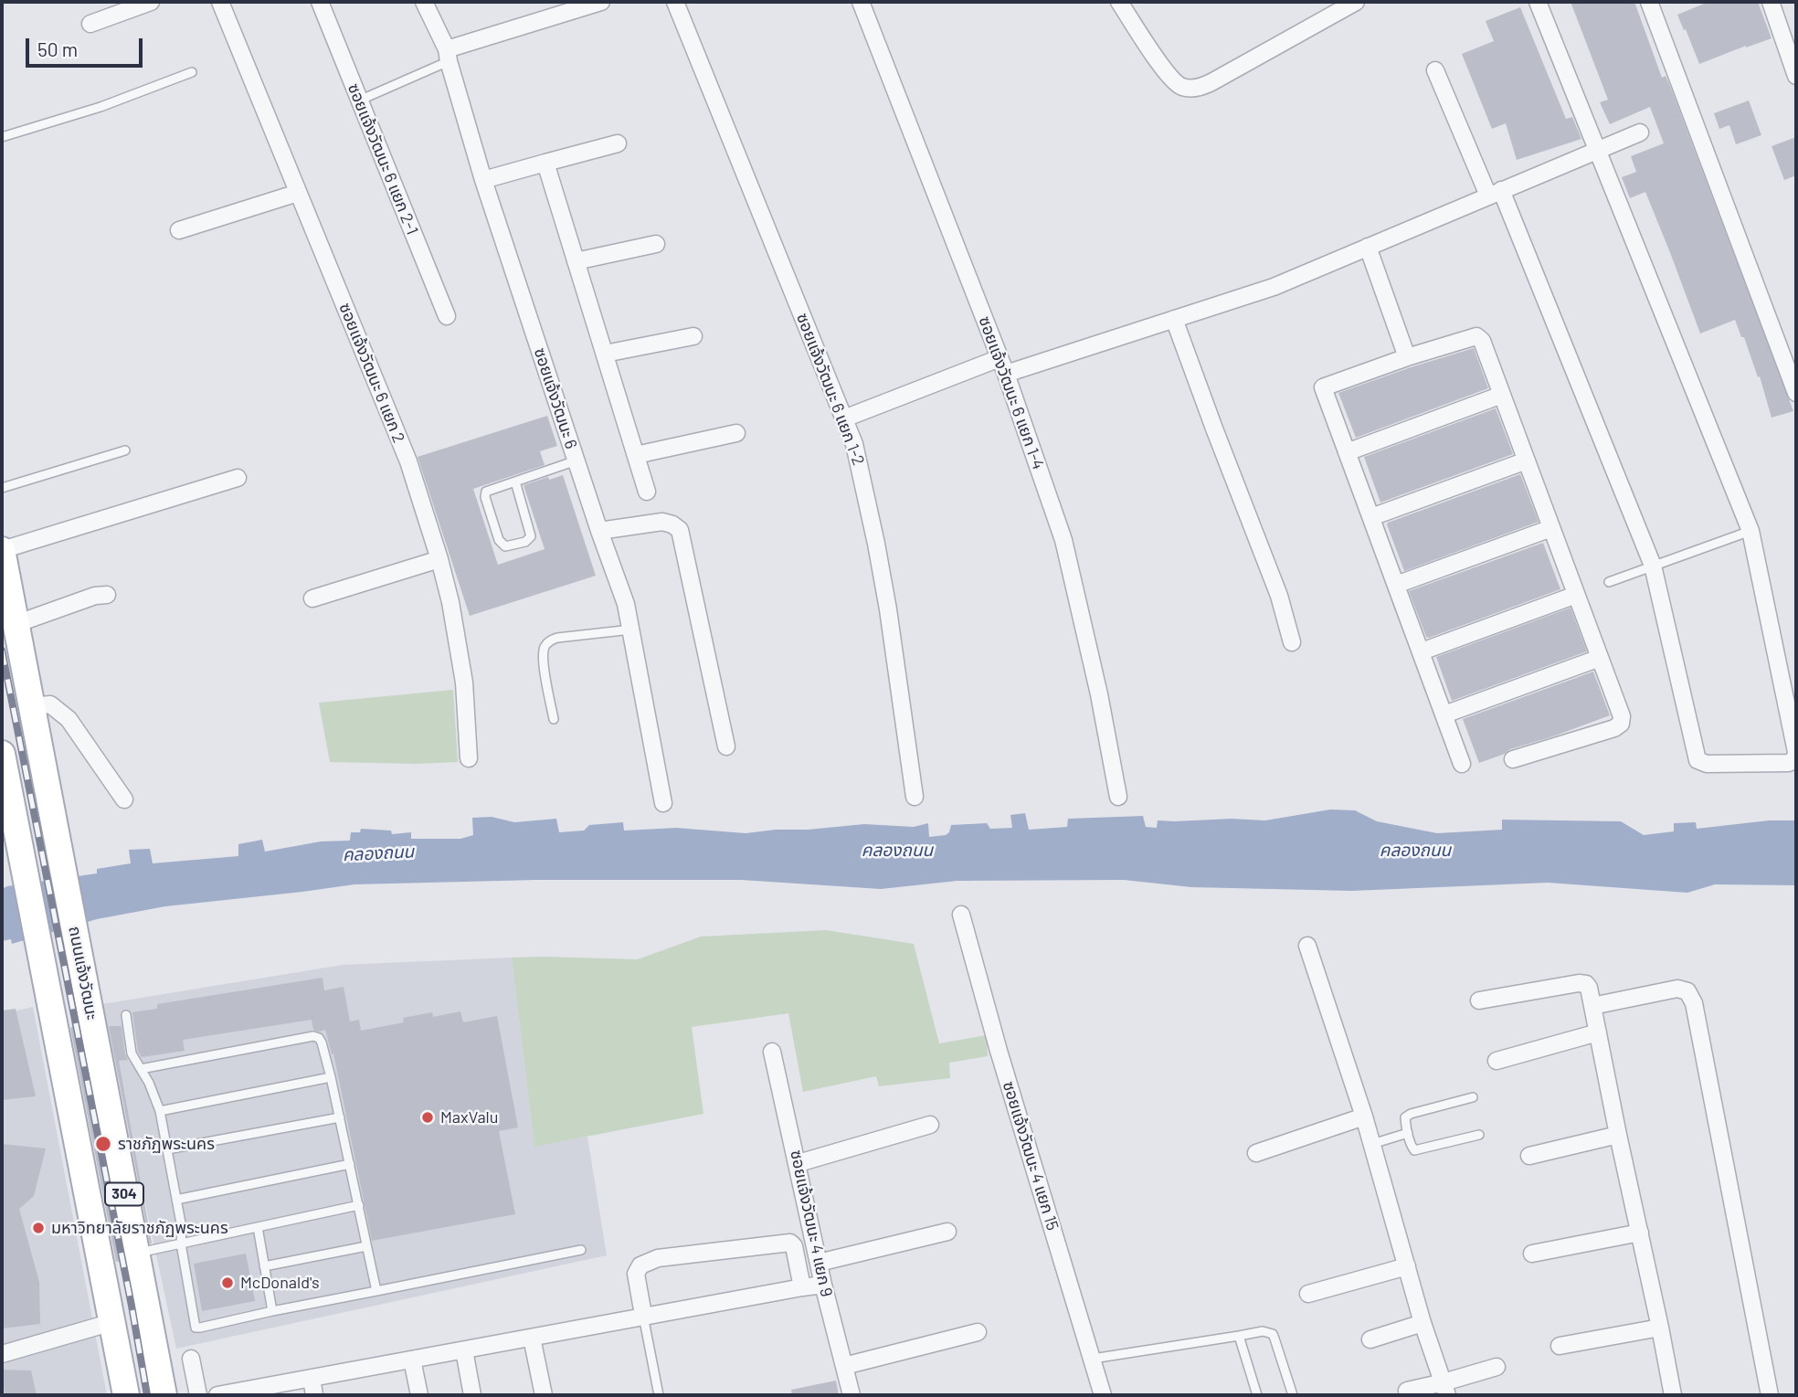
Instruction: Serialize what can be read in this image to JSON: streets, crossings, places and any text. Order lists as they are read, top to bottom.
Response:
{
  "streets": {
    "main road": ["ถนนแจ้งวัฒนะ", "304"],
    "street": [
      "ซอยแจ้งวัฒนะ 6 แยก 2-1",
      "ซอยแจ้งวัฒนะ 6 แยก 2",
      "ซอยแจ้งวัฒนะ 6 แยก 1-2",
      "ซอยแจ้งวัฒนะ 6 แยก 1-4",
      "ซอยแจ้งวัฒนะ 6",
      "ซอยแจ้งวัฒนะ 4 แยก 15",
      "ซอยแจ้งวัฒนะ 4 แยก 9"
    ]
  },
  "water": ["คลองถนน"],
  "places": [
    "MaxValu",
    "ราชภัฏพระนคร",
    "มหาวิทยาลัยราชภัฏพระนคร",
    "McDonald's"
  ],
  "scale_bar": "50 m"
}
